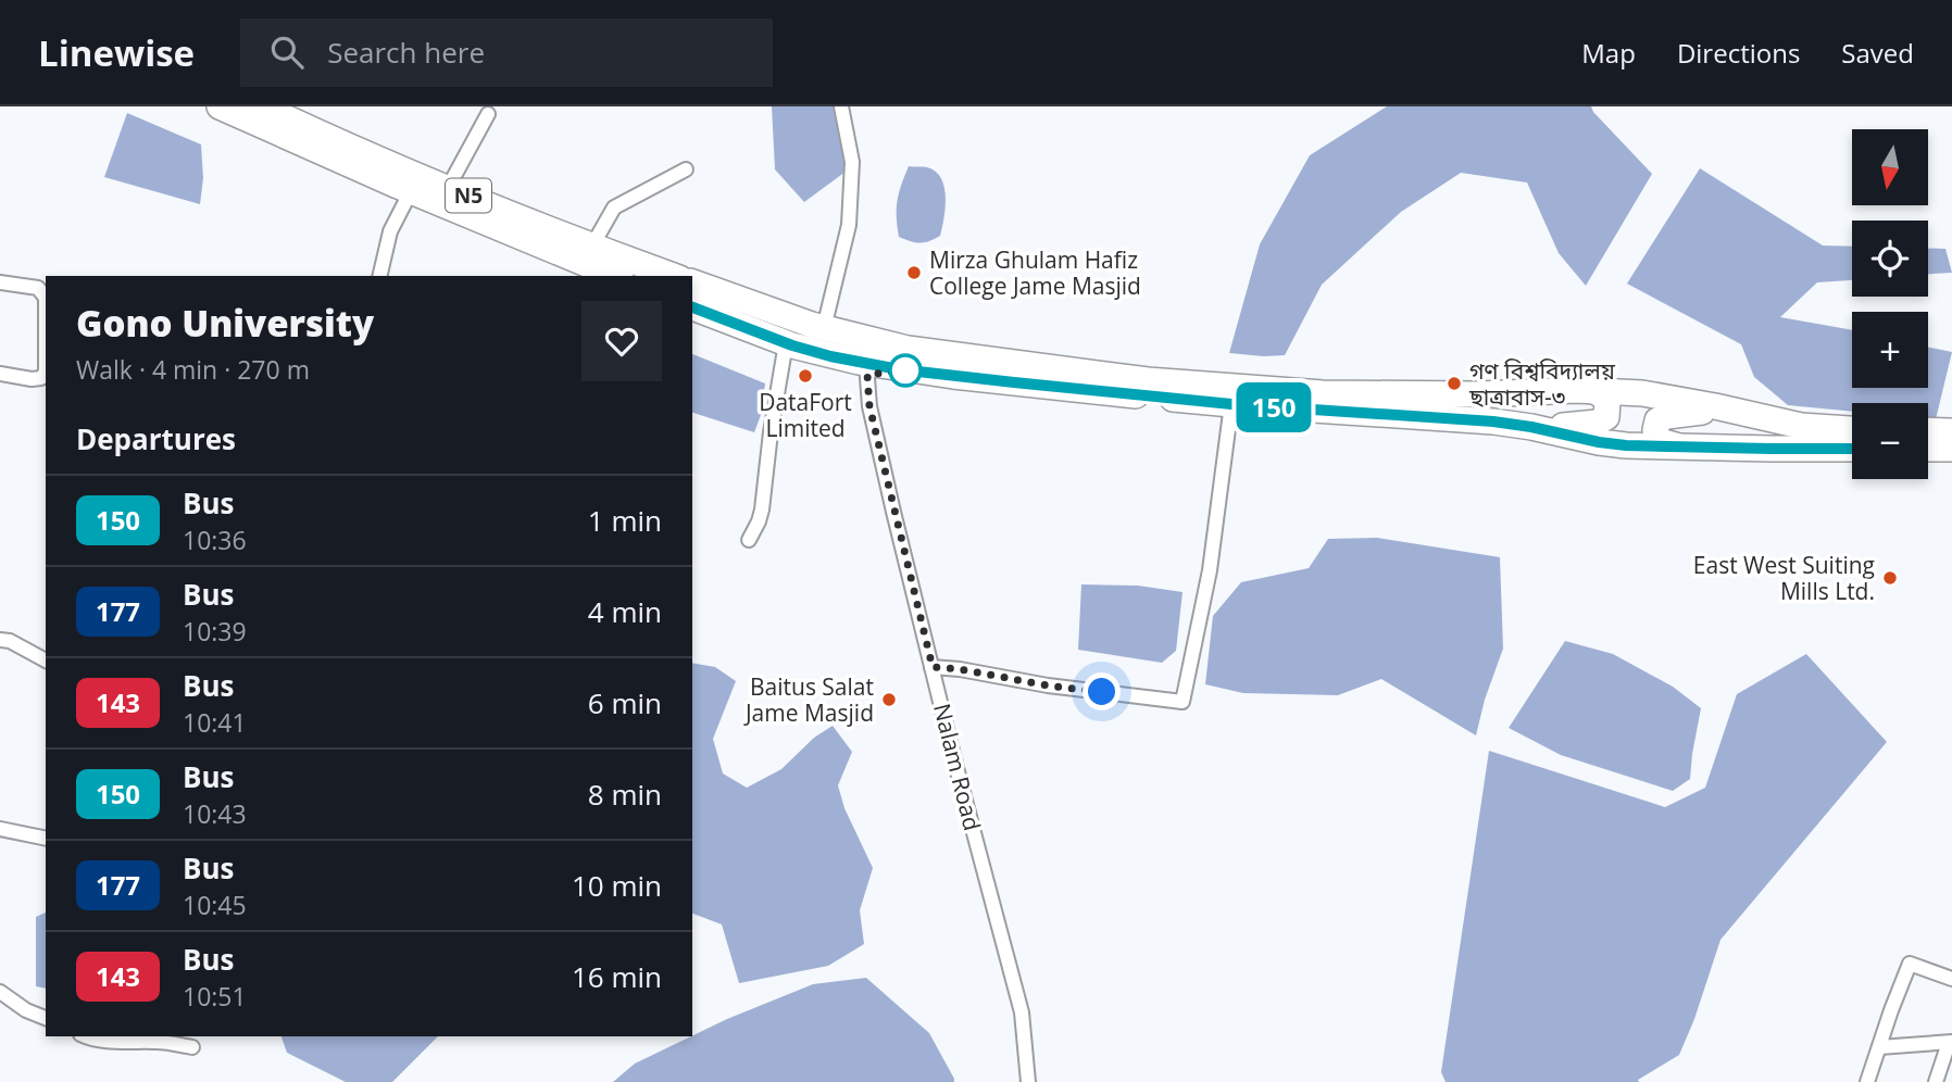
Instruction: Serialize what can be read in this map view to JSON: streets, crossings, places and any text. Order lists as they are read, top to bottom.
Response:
{
  "streets": {
    "highway": ["N5"],
    "street": ["Nalam Road"]
  },
  "places": [
    "Mirza Ghulam Hafiz College Jame Masjid",
    "DataFort Limited",
    "গণ বিশ্ববিদ্যালয় ছাত্রাবাস-৩",
    "East West Suiting Mills Ltd.",
    "Baitus Salat Jame Masjid"
  ],
  "lines": ["bus line 150"],
  "north": "bottom",
  "page": {
    "header": "Linewise",
    "search": "Search here",
    "nav": ["Map", "Directions", "Saved"],
    "on_map": "150",
    "map_buttons": ["+", "−"],
    "heading": [
      ["Gono University", "Walk · 4 min · 270 m"],
      "Departures"
    ],
    "list": [
      {
        "mark": "150",
        "name": "Bus",
        "note": "10:36",
        "value": "1 min"
      },
      {
        "mark": "177",
        "name": "Bus",
        "note": "10:39",
        "value": "4 min"
      },
      {
        "mark": "143",
        "name": "Bus",
        "note": "10:41",
        "value": "6 min"
      },
      {
        "mark": "150",
        "name": "Bus",
        "note": "10:43",
        "value": "8 min"
      },
      {
        "mark": "177",
        "name": "Bus",
        "note": "10:45",
        "value": "10 min"
      },
      {
        "mark": "143",
        "name": "Bus",
        "note": "10:51",
        "value": "16 min"
      }
    ]
  }
}
